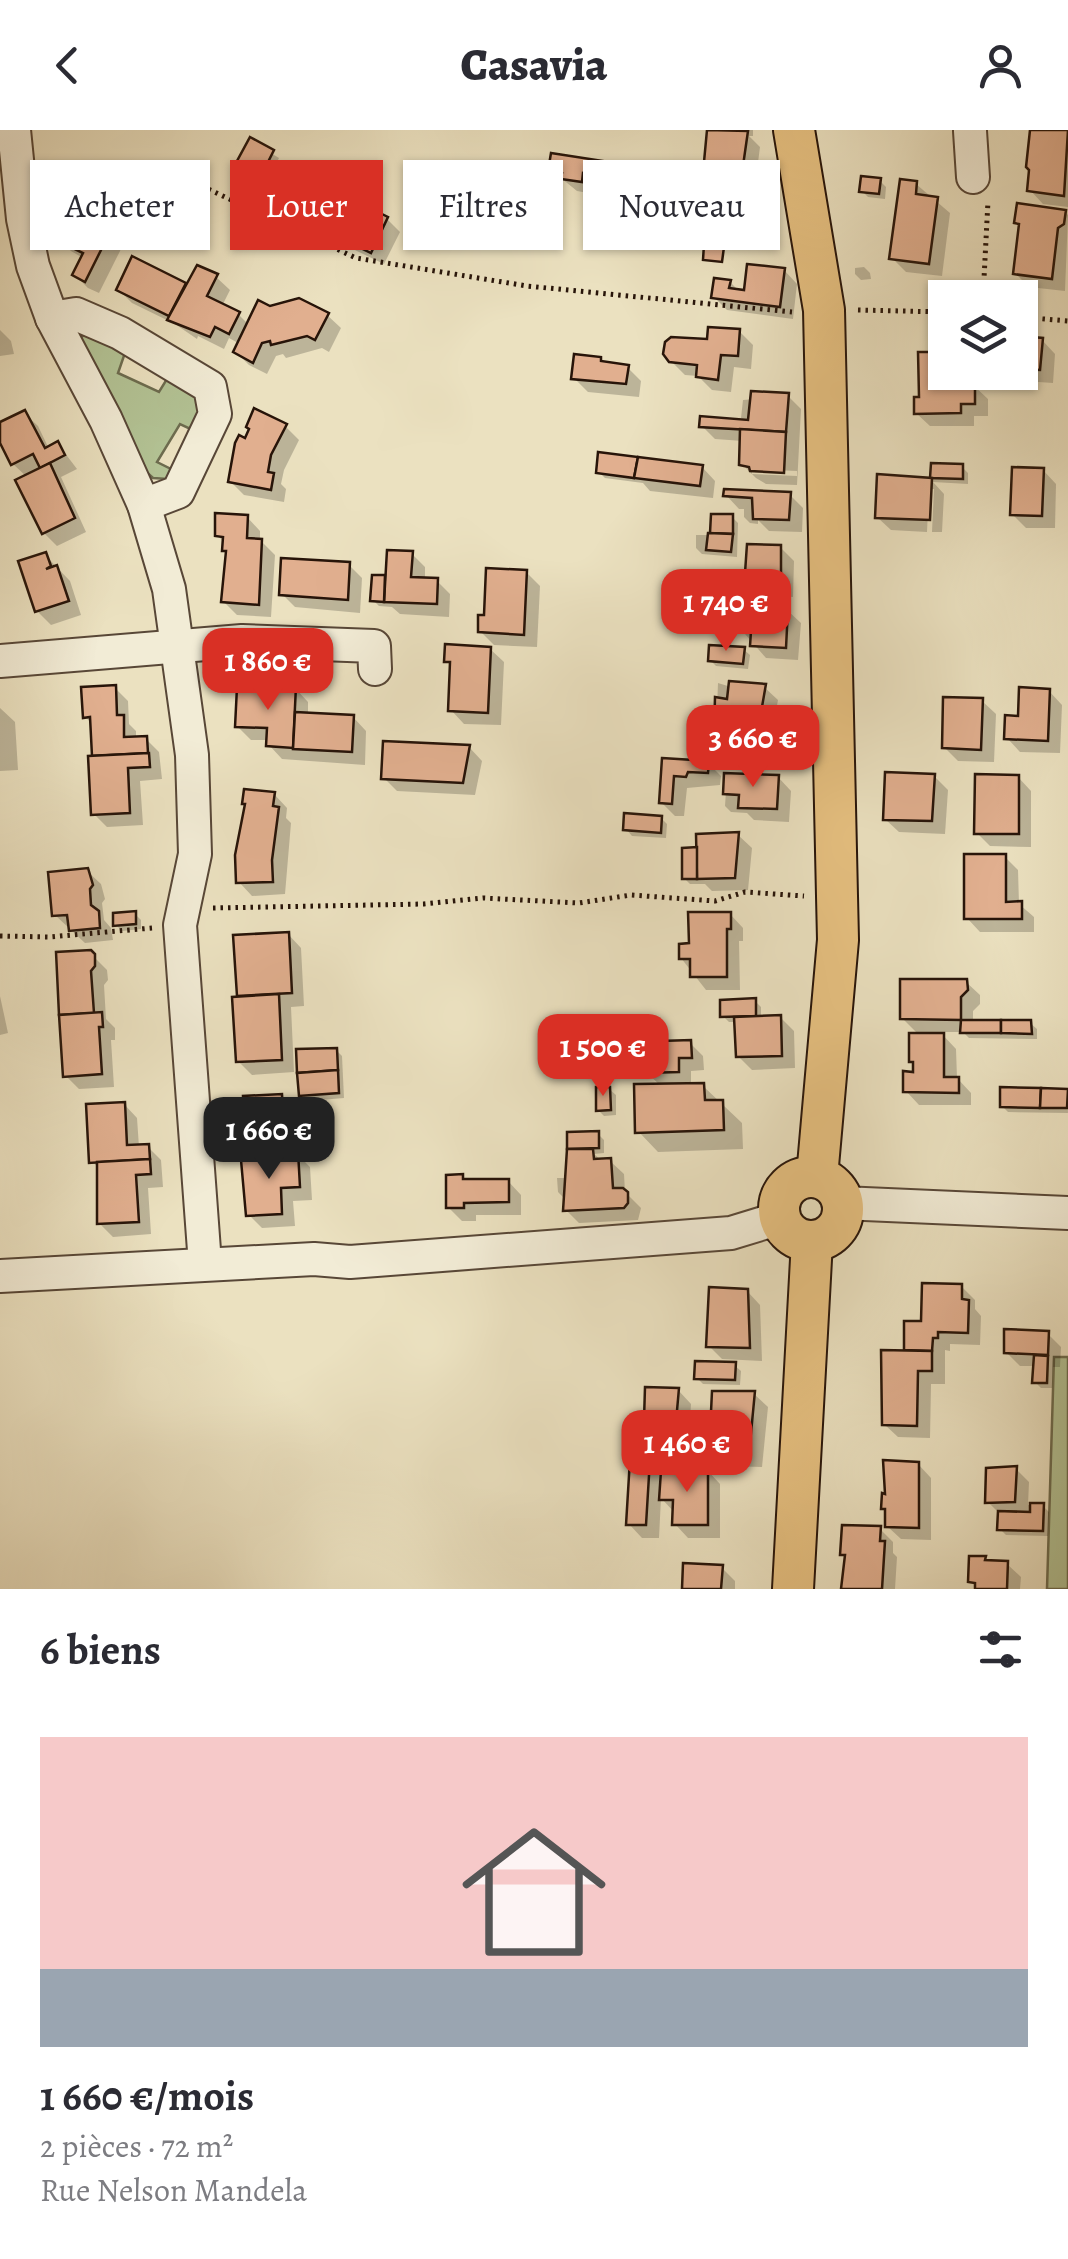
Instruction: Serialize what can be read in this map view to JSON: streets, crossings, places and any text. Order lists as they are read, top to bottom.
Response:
{
  "page": {
    "header": "Casavia",
    "chip": [
      "Acheter",
      "Louer",
      "Filtres",
      "Nouveau"
    ],
    "price": [
      "1 740 €",
      "1 860 €",
      "3 660 €",
      "1 500 €",
      "1 660 €",
      "1 460 €"
    ],
    "heading": "6 biens",
    "list": [
      {
        "name": "1 660 €/mois",
        "note": "2 pièces · 72 m² · Rue Nelson Mandela"
      }
    ]
  }
}
